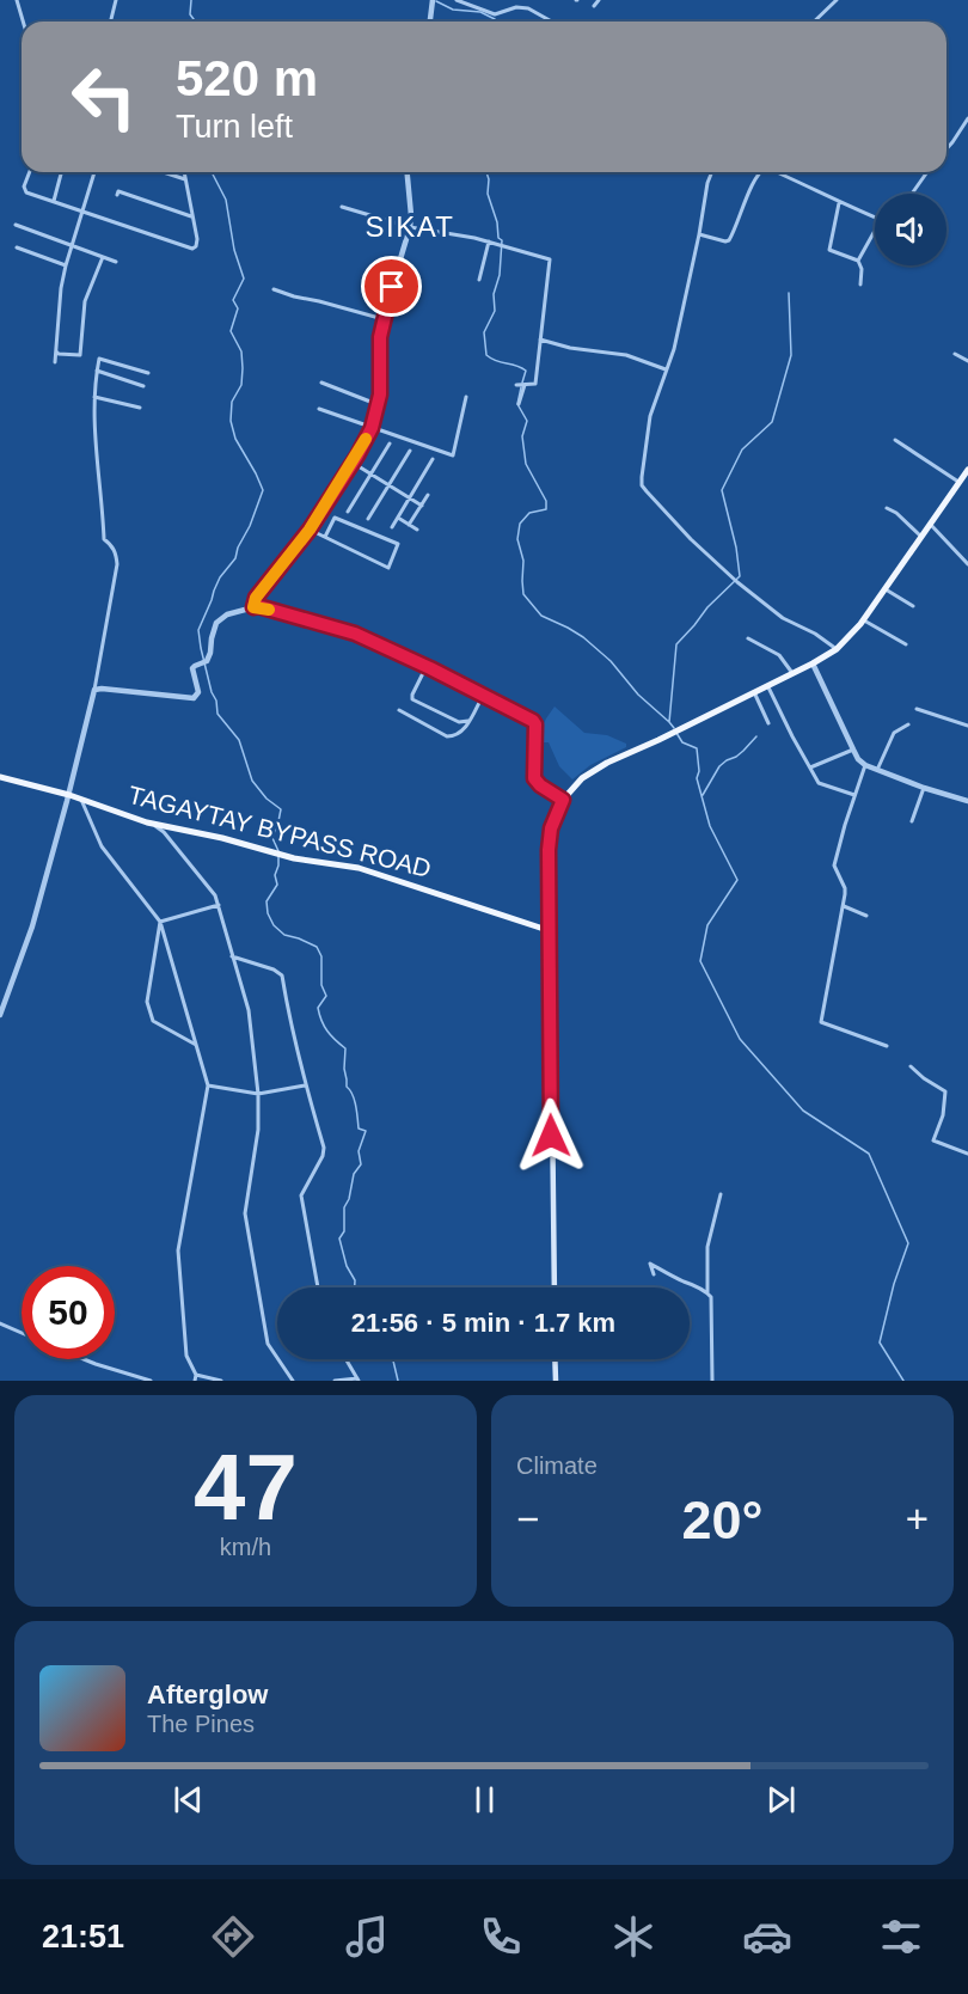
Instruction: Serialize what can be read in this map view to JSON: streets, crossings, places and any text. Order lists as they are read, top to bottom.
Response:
{
  "streets": {
    "main road": ["TAGAYTAY BYPASS ROAD"]
  },
  "districts": ["SIKAT"],
  "page": {
    "turn": ["520 m", "Turn left"],
    "limit": "50",
    "trip": "21:56 · 5 min · 1.7 km",
    "tile": [
      ["47", "km/h"],
      "Climate"
    ],
    "heat": ["−", "20°", "+"],
    "song": ["Afterglow", "The Pines"],
    "tabs": "21:51"
  }
}
